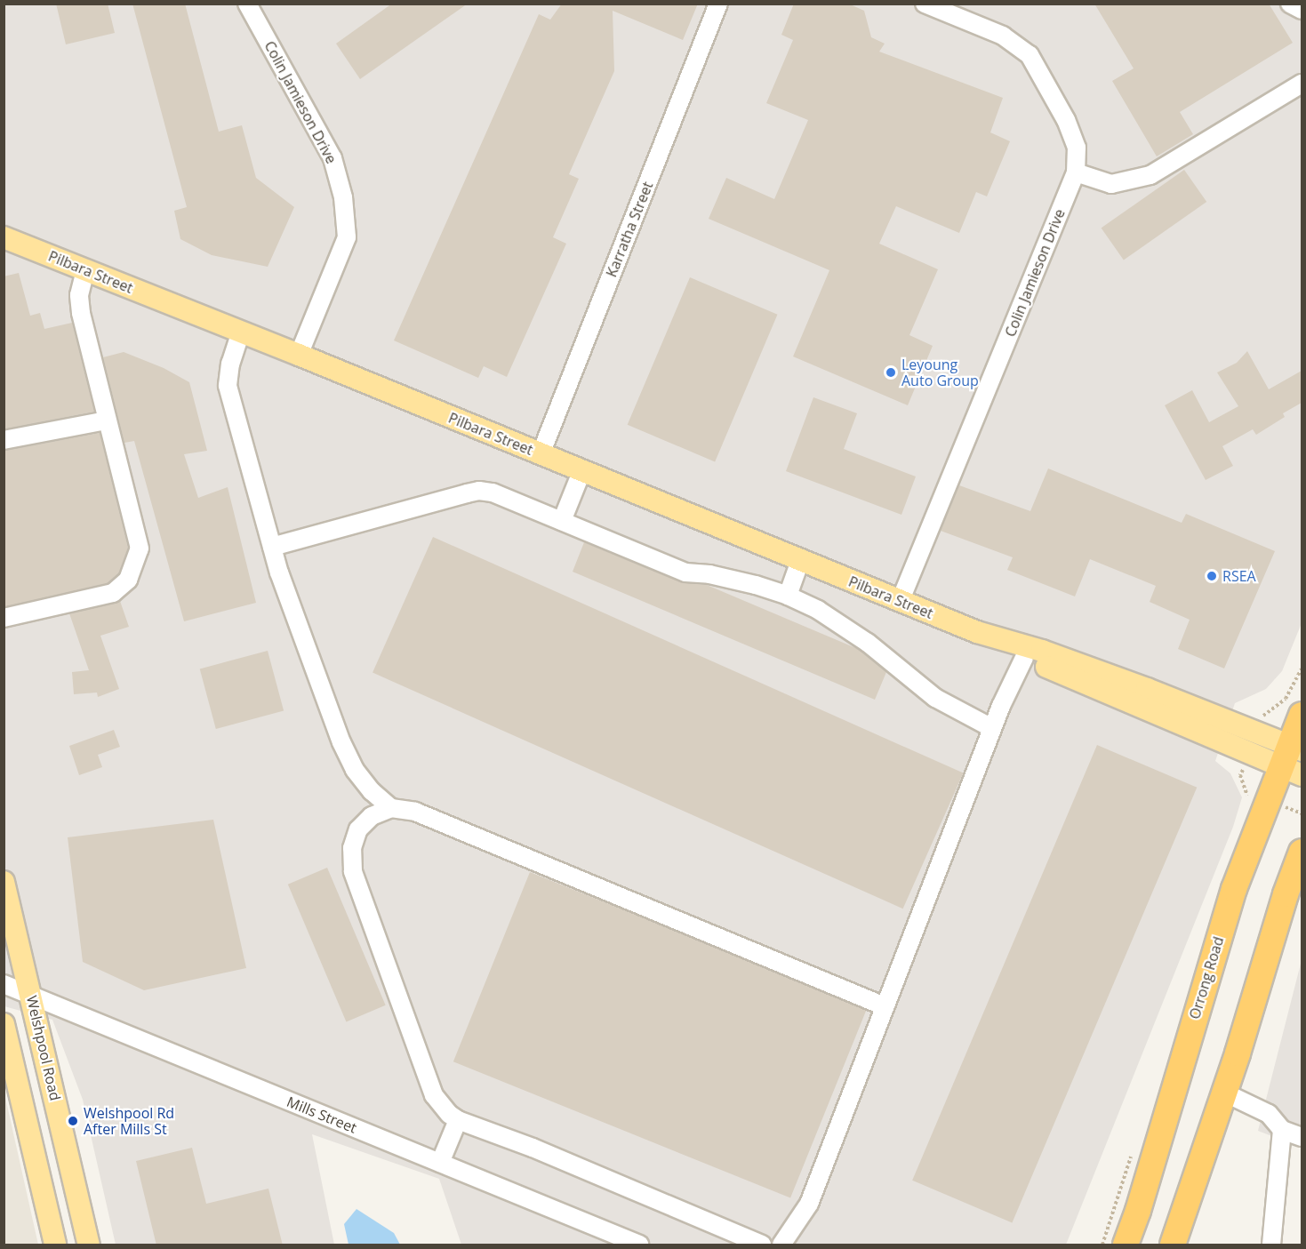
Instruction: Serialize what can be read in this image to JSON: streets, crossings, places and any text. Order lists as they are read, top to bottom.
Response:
{
  "streets": {
    "highway": ["Orrong Road"],
    "main road": ["Pilbara Street", "Welshpool Road"],
    "street": ["Colin Jamieson Drive", "Karratha Street", "Mills Street"]
  },
  "crossings": [
    ["Colin Jamieson Drive", "Pilbara Street"],
    ["Karratha Street", "Pilbara Street"],
    ["Pilbara Street", "Orrong Road"],
    ["Welshpool Road", "Mills Street"]
  ],
  "places": ["Leyoung Auto Group", "RSEA", "Welshpool Rd After Mills St"]
}
